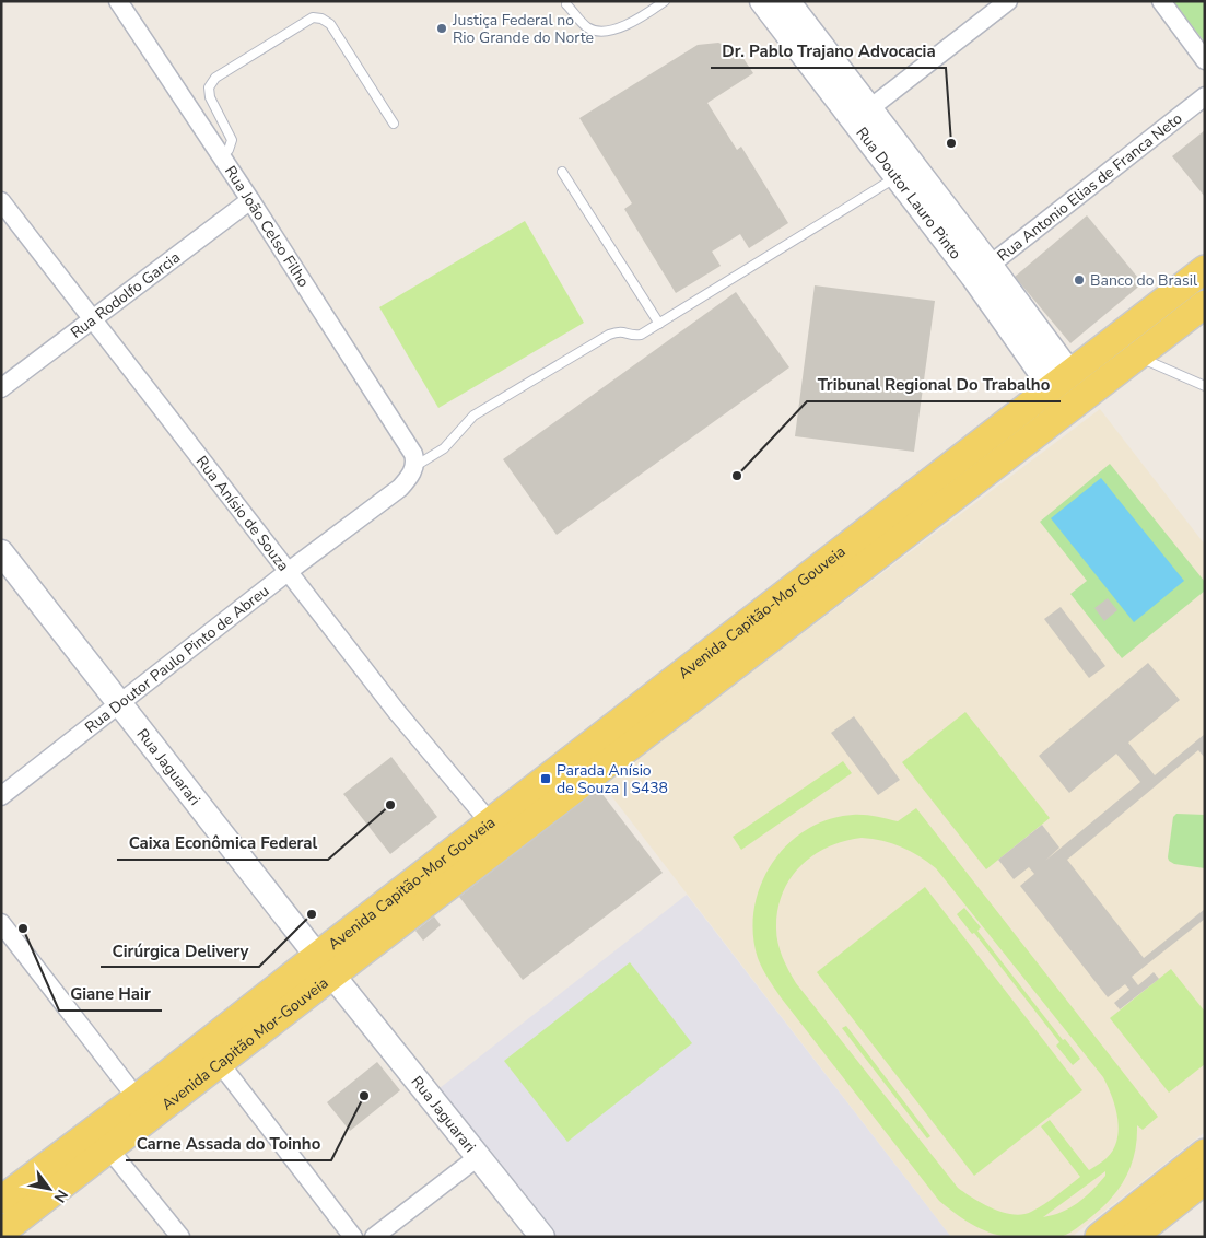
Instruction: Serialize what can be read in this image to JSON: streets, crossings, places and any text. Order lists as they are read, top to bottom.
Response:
{
  "streets": {
    "main road": [
      "Rua Doutor Lauro Pinto",
      "Avenida Capitão-Mor Gouveia",
      "Rua Jaguarari",
      "Avenida Capitão Mor-Gouveia"
    ],
    "street": [
      "Rua Antonio Elias de Franca Neto",
      "Rua João Celso Filho",
      "Rua Rodolfo Garcia",
      "Rua Anísio de Souza",
      "Rua Doutor Paulo Pinto de Abreu"
    ]
  },
  "crossings": [
    ["Rua Antonio Elias de Franca Neto", "Rua Doutor Lauro Pinto"],
    ["Rua Doutor Lauro Pinto", "Avenida Capitão-Mor Gouveia"],
    ["Rua João Celso Filho", "Rua Rodolfo Garcia"],
    ["Rua João Celso Filho", "Rua Doutor Paulo Pinto de Abreu"],
    ["Rua Rodolfo Garcia", "Rua Anísio de Souza"],
    ["Rua Anísio de Souza", "Avenida Capitão-Mor Gouveia"],
    ["Rua Anísio de Souza", "Rua Doutor Paulo Pinto de Abreu"],
    ["Avenida Capitão-Mor Gouveia", "Rua Jaguarari"],
    ["Avenida Capitão-Mor Gouveia", "Avenida Capitão Mor-Gouveia"],
    ["Rua Doutor Paulo Pinto de Abreu", "Rua Jaguarari"],
    ["Rua Jaguarari", "Avenida Capitão Mor-Gouveia"]
  ],
  "places": {
    "other": [
      "Justiça Federal no Rio Grande do Norte",
      "Dr. Pablo Trajano Advocacia",
      "Banco do Brasil",
      "Tribunal Regional Do Trabalho",
      "Caixa Econômica Federal",
      "Cirúrgica Delivery",
      "Giane Hair",
      "Carne Assada do Toinho"
    ],
    "transit": ["Parada Anísio de Souza | S438"]
  },
  "north": "bottom right"
}
